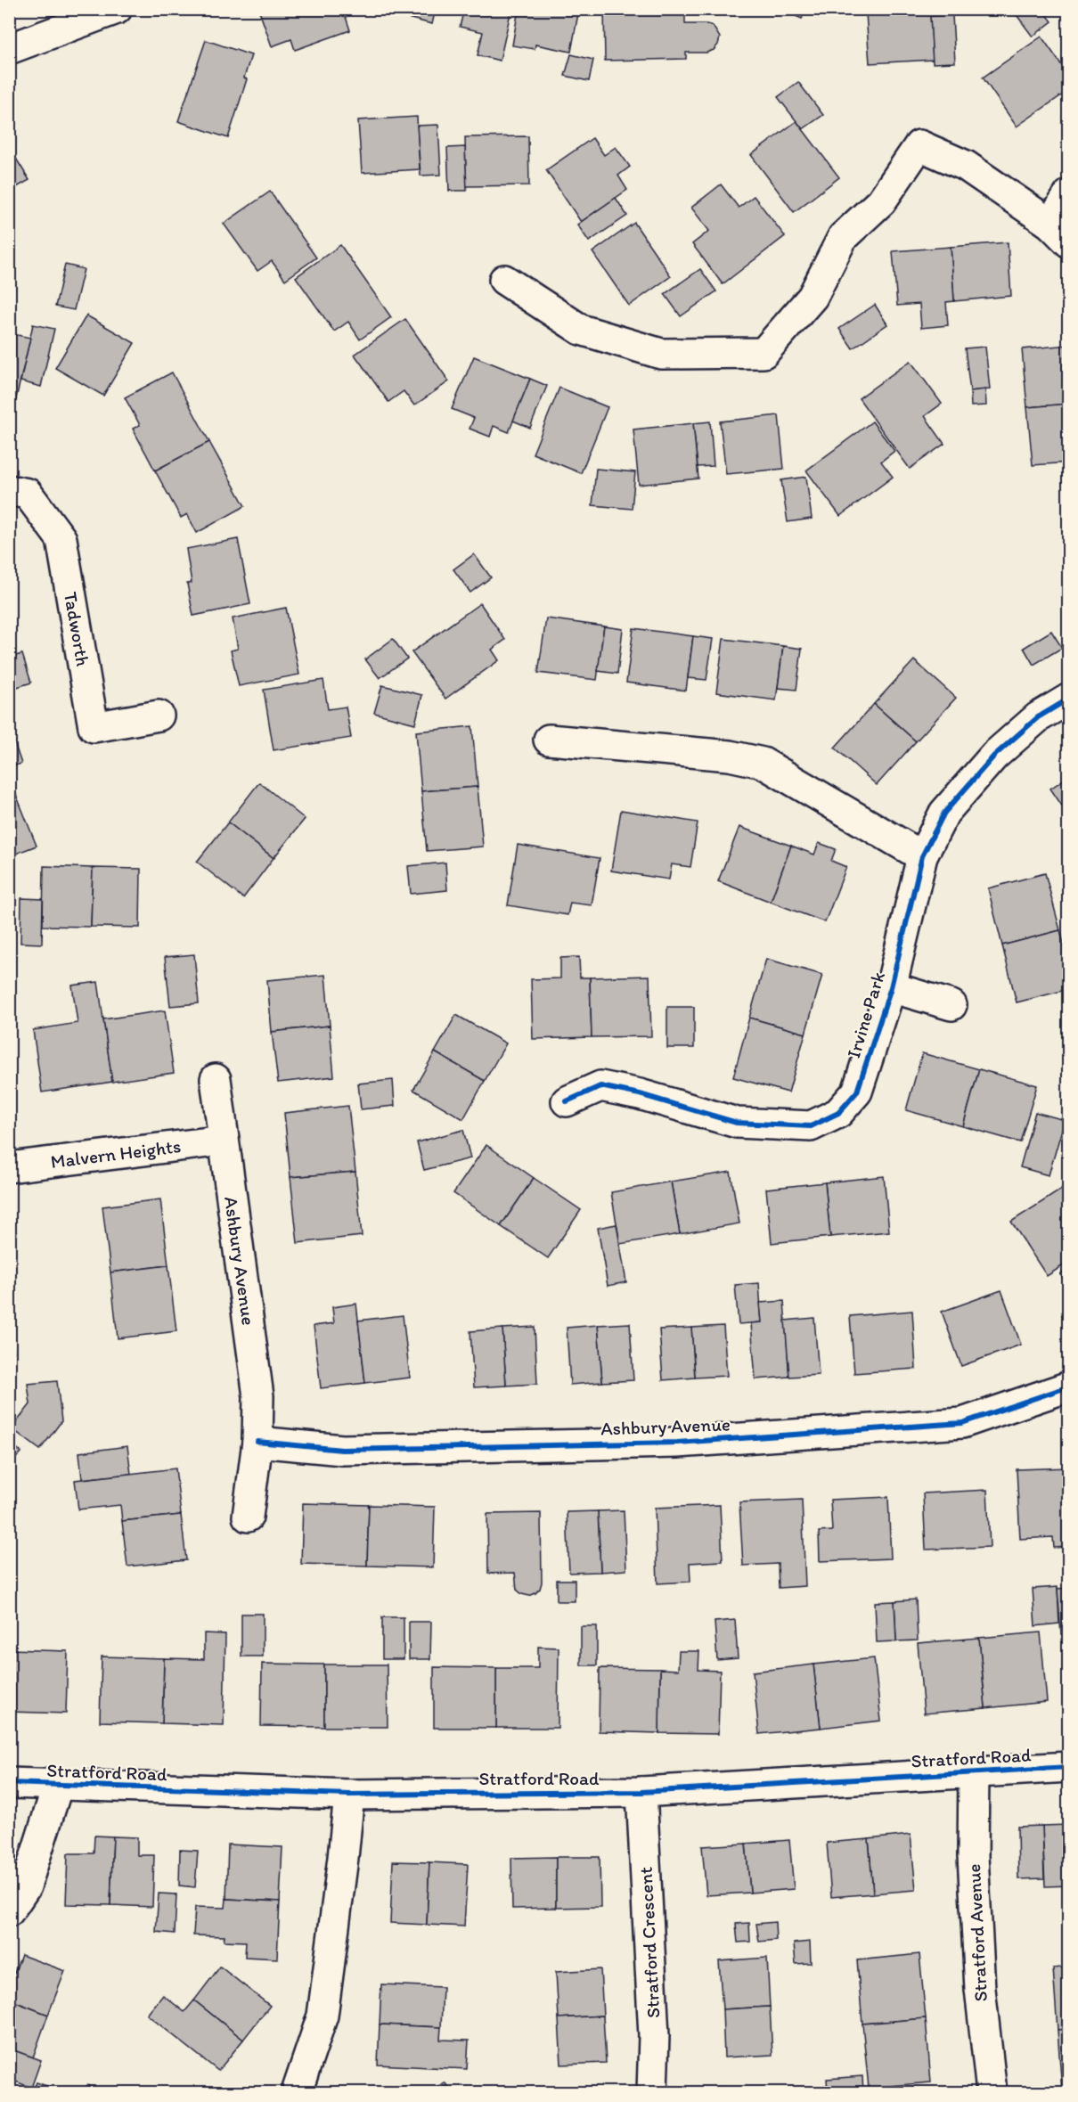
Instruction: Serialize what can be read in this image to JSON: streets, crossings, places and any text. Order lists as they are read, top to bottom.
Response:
{
  "streets": {
    "street": [
      "Tadworth",
      "Irvine Park",
      "Malvern Heights",
      "Ashbury Avenue",
      "Stratford Road",
      "Stratford Avenue",
      "Stratford Crescent"
    ]
  },
  "crossings": [
    ["Malvern Heights", "Ashbury Avenue"],
    ["Stratford Road", "Stratford Avenue"],
    ["Stratford Road", "Stratford Crescent"]
  ]
}
